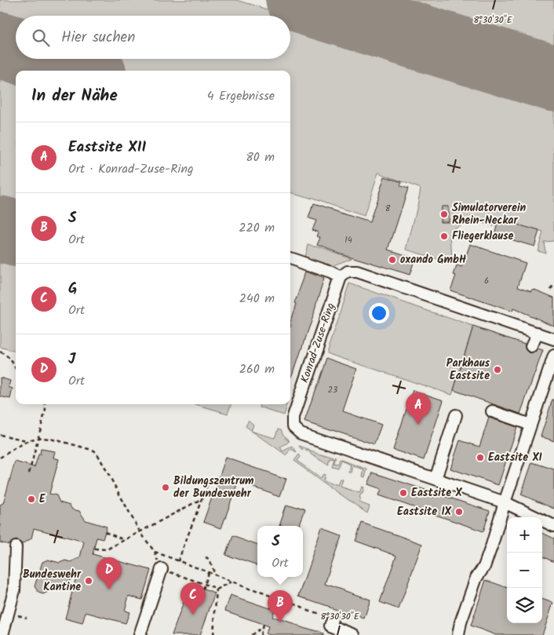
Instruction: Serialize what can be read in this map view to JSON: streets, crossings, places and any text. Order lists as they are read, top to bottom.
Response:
{
  "streets": {
    "street": ["Konrad-Zuse-Ring"]
  },
  "places": [
    "Simulatorverein Rhein-Neckar",
    "Fliegerklause",
    "oxando GmbH",
    "Parkhaus Eastsite",
    "Eastsite XI",
    "Bildungszentrum der Bundeswehr",
    "Eastsite X",
    "E",
    "Eastsite IX",
    "Bundeswehr Kantine"
  ],
  "house_numbers": [
    "8",
    "14",
    "6",
    "23"
  ],
  "page": {
    "search": "Hier suchen",
    "heading": ["In der Nähe", "4 Ergebnisse"],
    "list": [
      {
        "mark": "A",
        "name": "Eastsite XII",
        "note": "Ort · Konrad-Zuse-Ring",
        "value": "80 m"
      },
      {
        "mark": "B",
        "name": "S",
        "note": "Ort",
        "value": "220 m"
      },
      {
        "mark": "C",
        "name": "G",
        "note": "Ort",
        "value": "240 m"
      },
      {
        "mark": "D",
        "name": "J",
        "note": "Ort",
        "value": "260 m"
      }
    ],
    "pins": [
      "A",
      "D",
      "C",
      "B"
    ],
    "map_buttons": ["+", "−"],
    "popup": ["S", "Ort"]
  },
  "coordinates": ["8°30'30\"E"]
}
